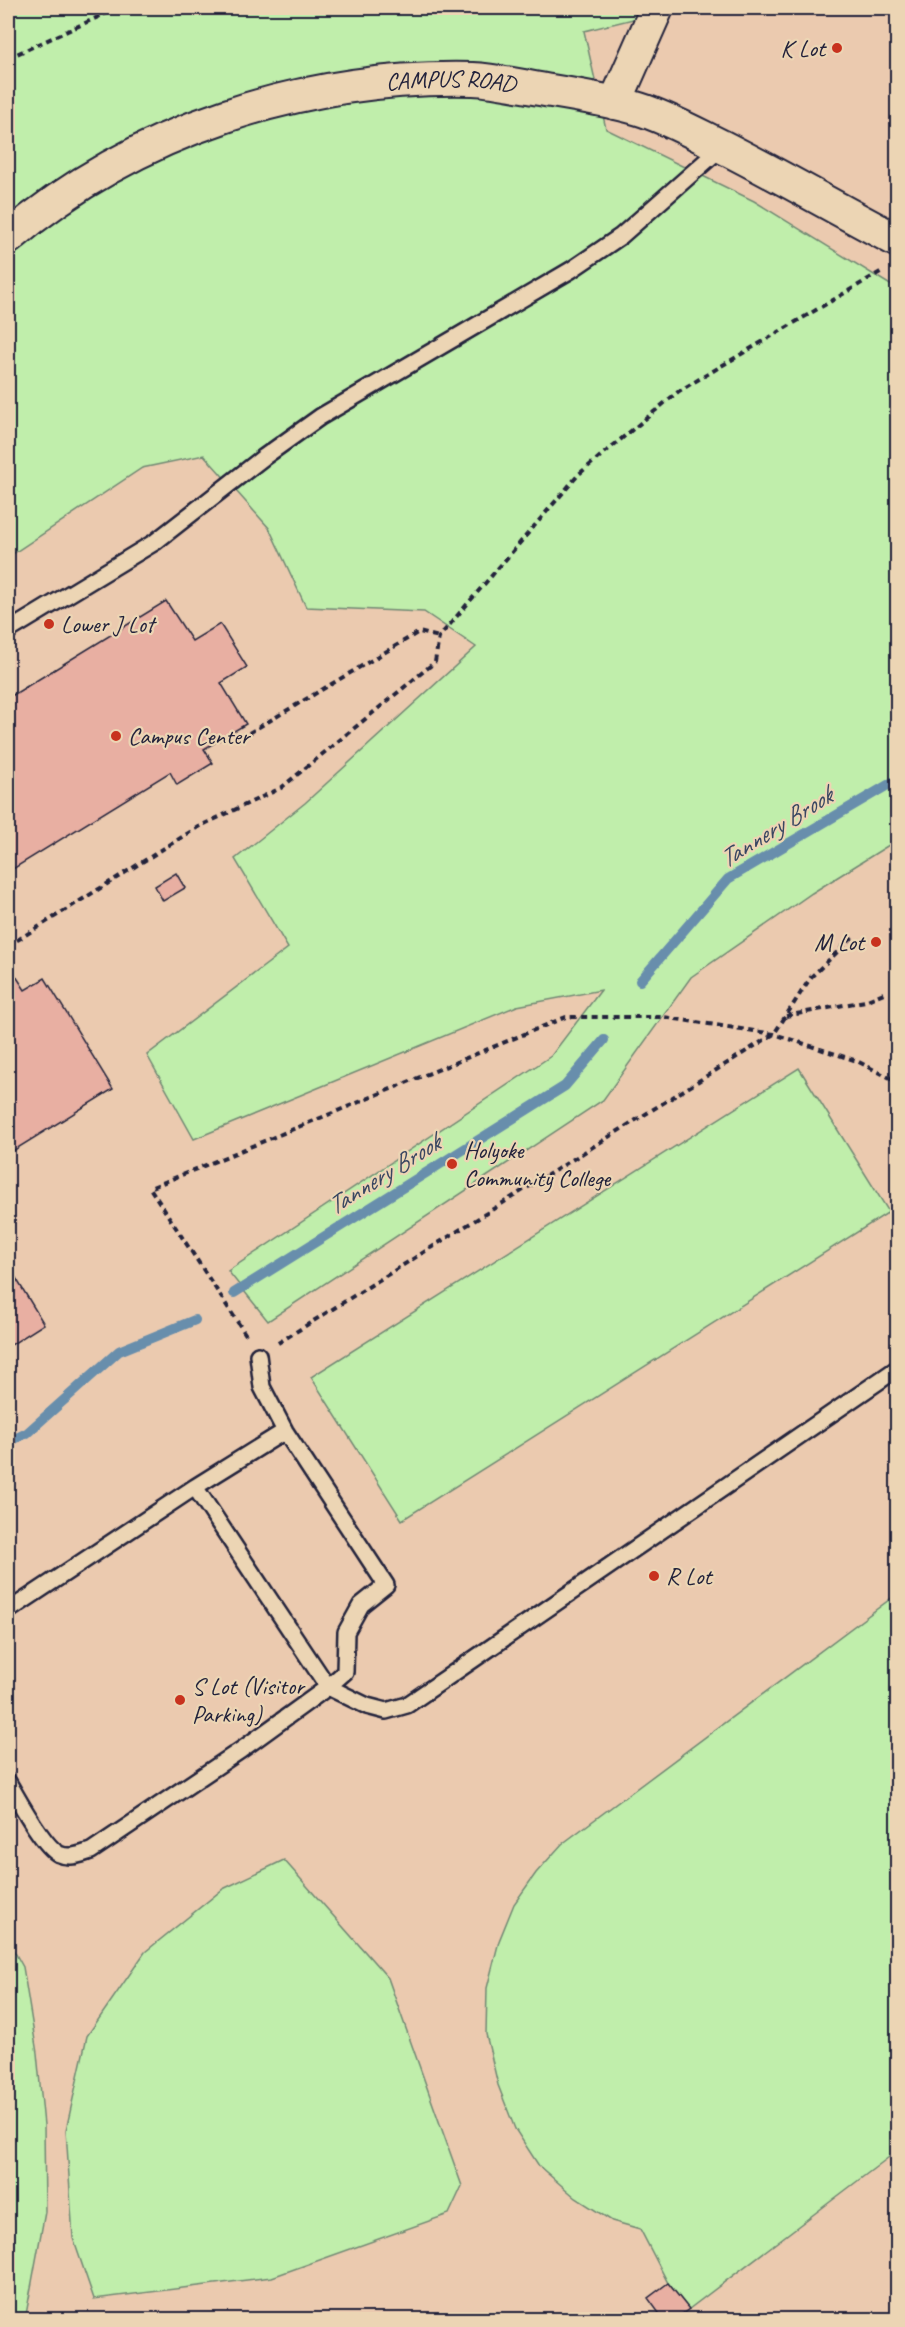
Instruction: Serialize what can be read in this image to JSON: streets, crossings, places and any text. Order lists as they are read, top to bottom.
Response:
{
  "streets": {
    "street": ["CAMPUS ROAD"]
  },
  "water": ["Tannery Brook"],
  "places": [
    "K Lot",
    "Lower J Lot",
    "Campus Center",
    "M Lot",
    "Holyoke Community College",
    "R Lot",
    "S Lot (Visitor Parking)"
  ]
}
